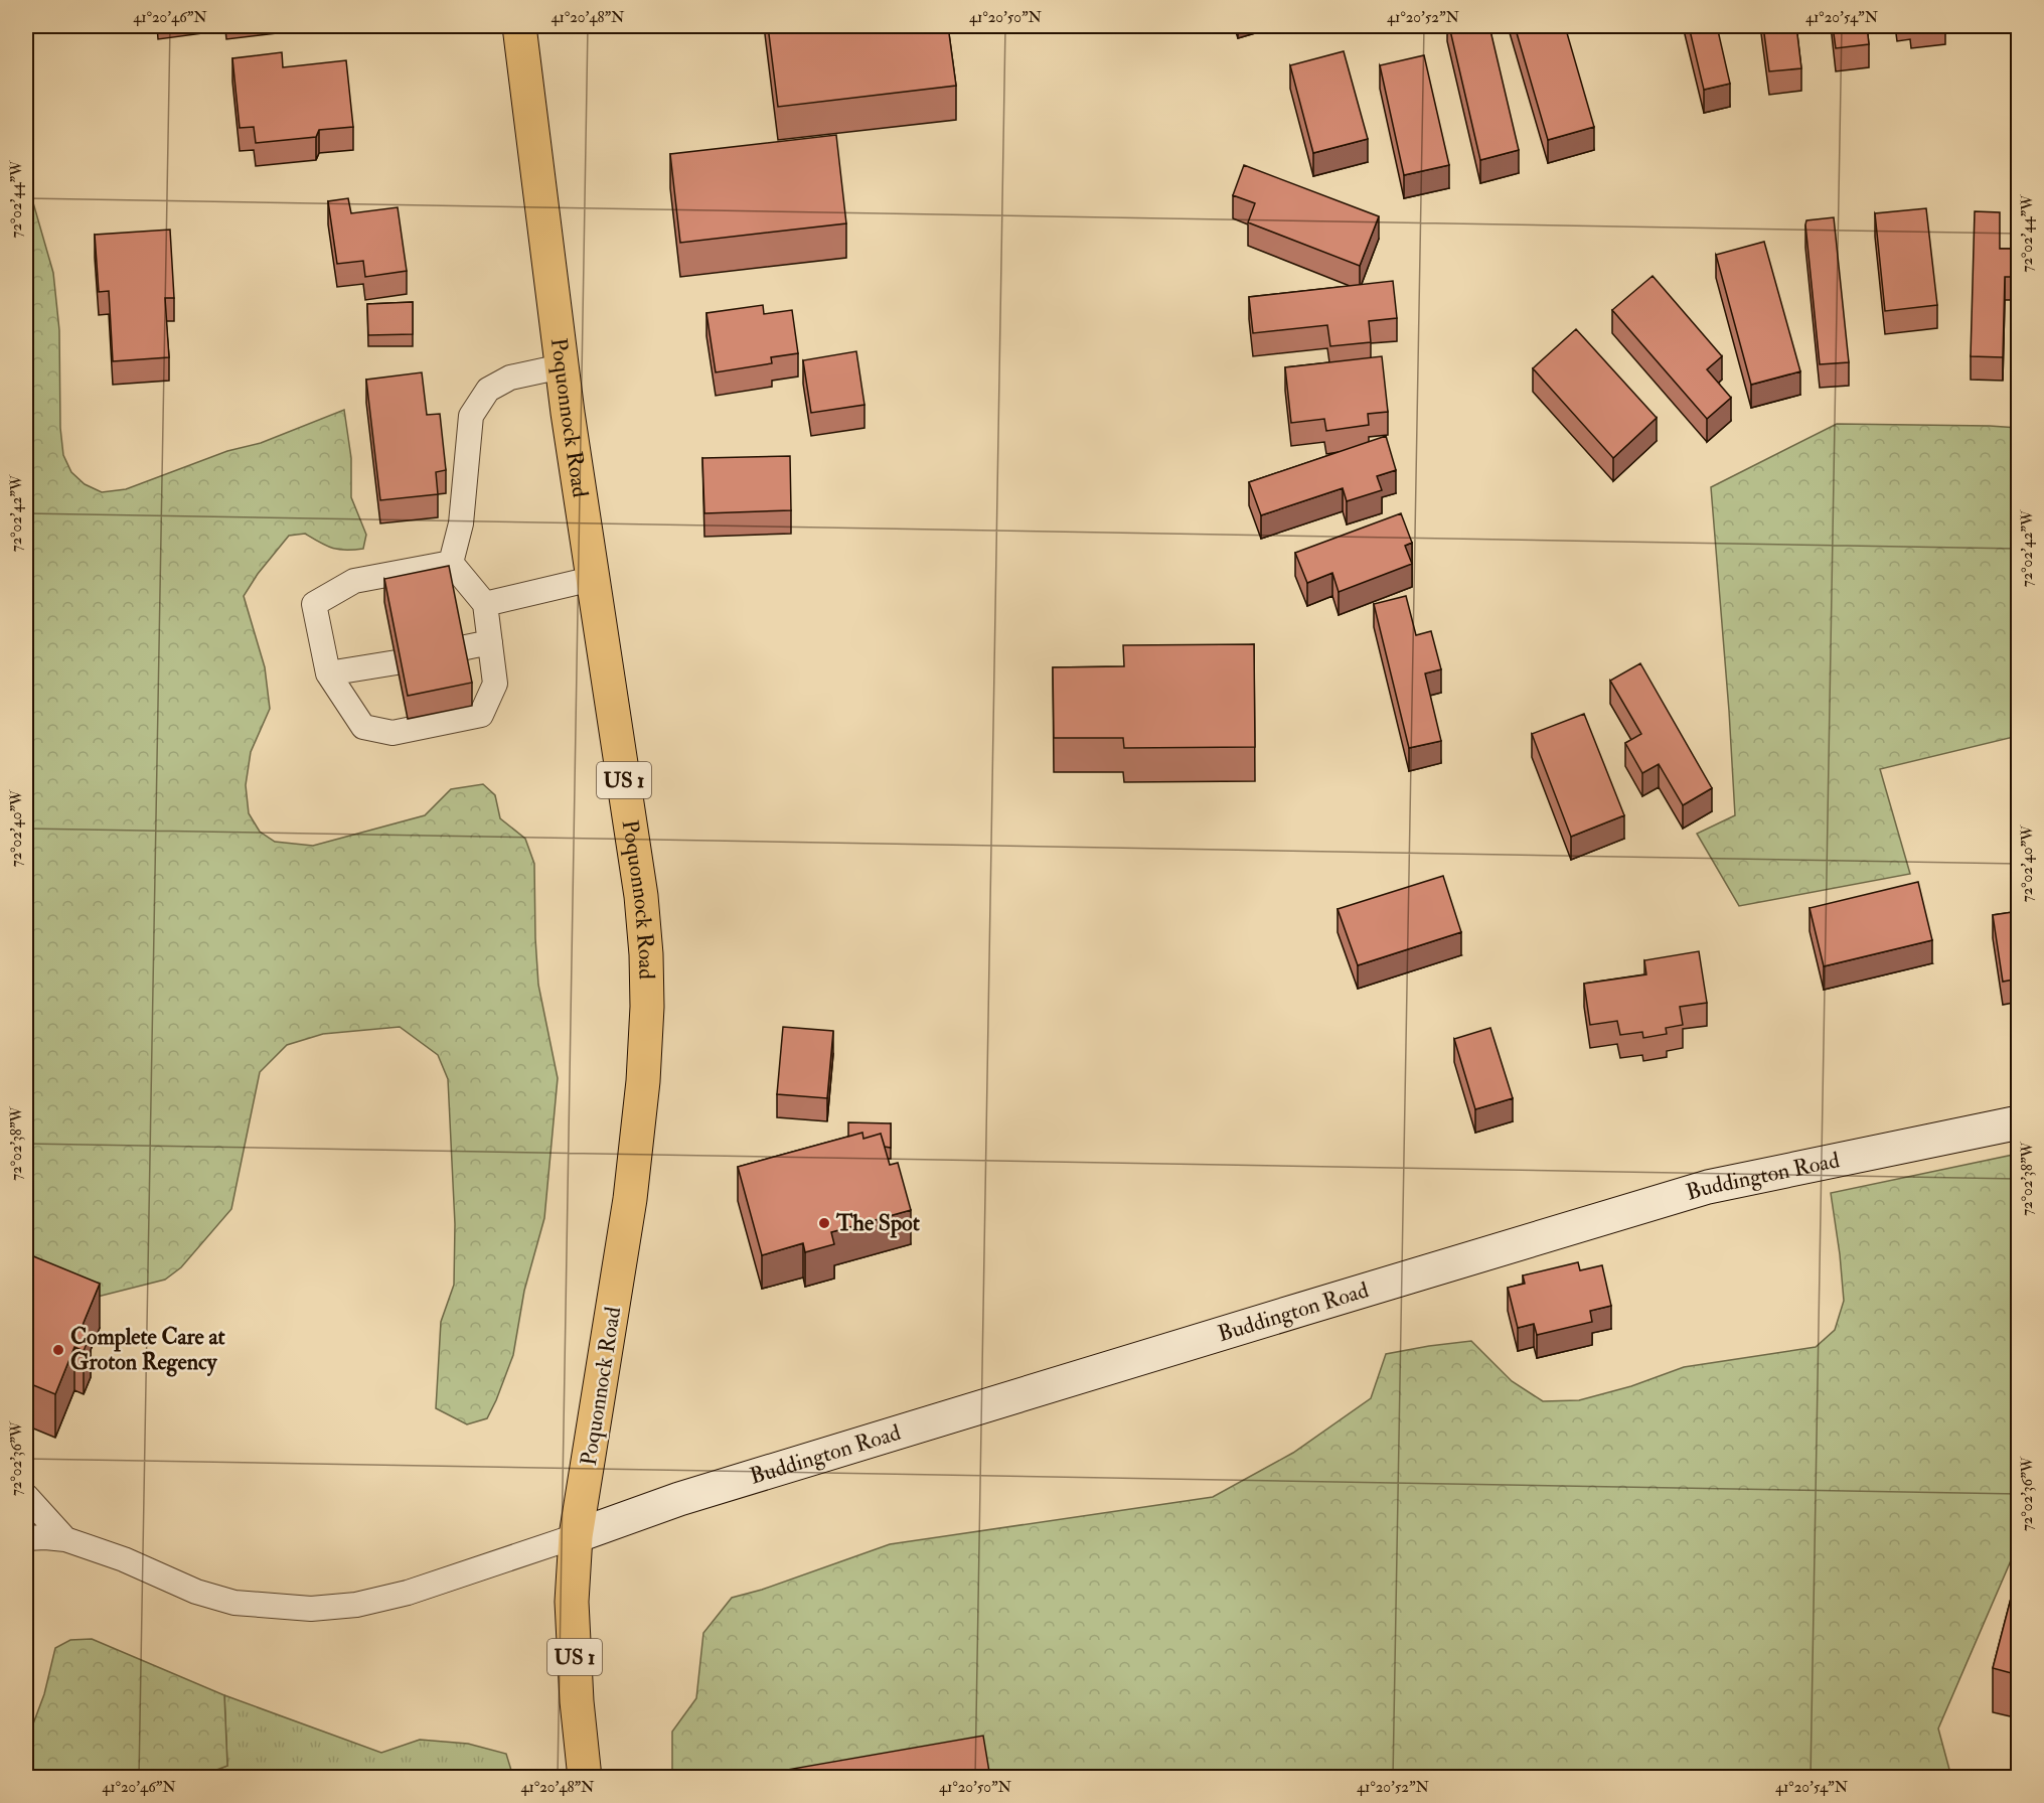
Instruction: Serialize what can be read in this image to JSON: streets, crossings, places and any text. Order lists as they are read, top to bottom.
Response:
{
  "streets": {
    "main road": ["Poquonnock Road", "US 1"],
    "street": ["Buddington Road"]
  },
  "crossings": [
    ["Poquonnock Road", "Buddington Road"]
  ],
  "places": ["The Spot", "Complete Care at Groton Regency"],
  "coordinates": [
    "41°20'46\"N",
    "41°20'48\"N",
    "41°20'50\"N",
    "41°20'52\"N",
    "41°20'54\"N",
    "72°02'44\"W",
    "72°02'42\"W",
    "72°02'40\"W",
    "72°02'38\"W",
    "72°02'36\"W"
  ]
}
